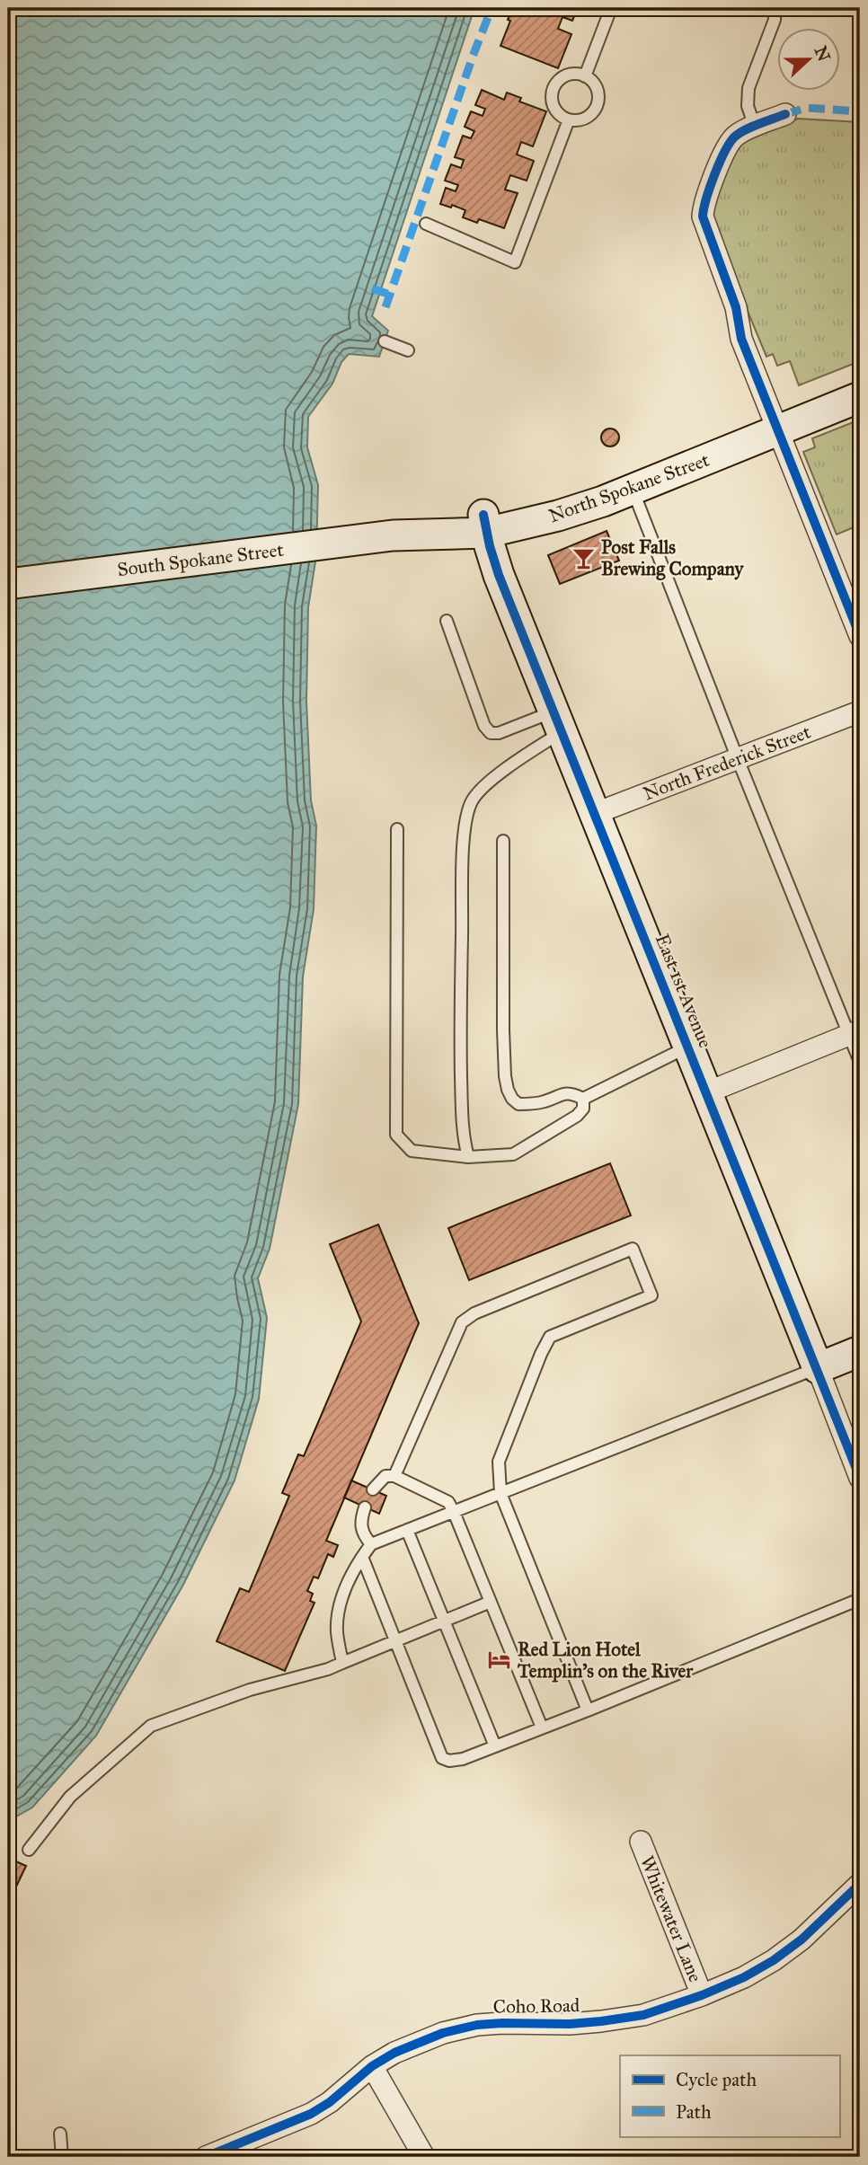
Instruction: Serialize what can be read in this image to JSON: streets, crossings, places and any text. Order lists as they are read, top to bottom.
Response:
{
  "streets": {
    "main road": ["North Spokane Street", "South Spokane Street", "East 1st Avenue"],
    "street": ["North Frederick Street", "Whitewater Lane", "Coho Road"]
  },
  "crossings": [
    ["North Spokane Street", "South Spokane Street"],
    ["North Spokane Street", "East 1st Avenue"],
    ["North Frederick Street", "East 1st Avenue"],
    ["Whitewater Lane", "Coho Road"]
  ],
  "places": {
    "bar": ["Post Falls Brewing Company"],
    "hotel": ["Red Lion Hotel Templin's on the River"]
  },
  "legend": ["Cycle path", "Path"],
  "north": "right"
}
